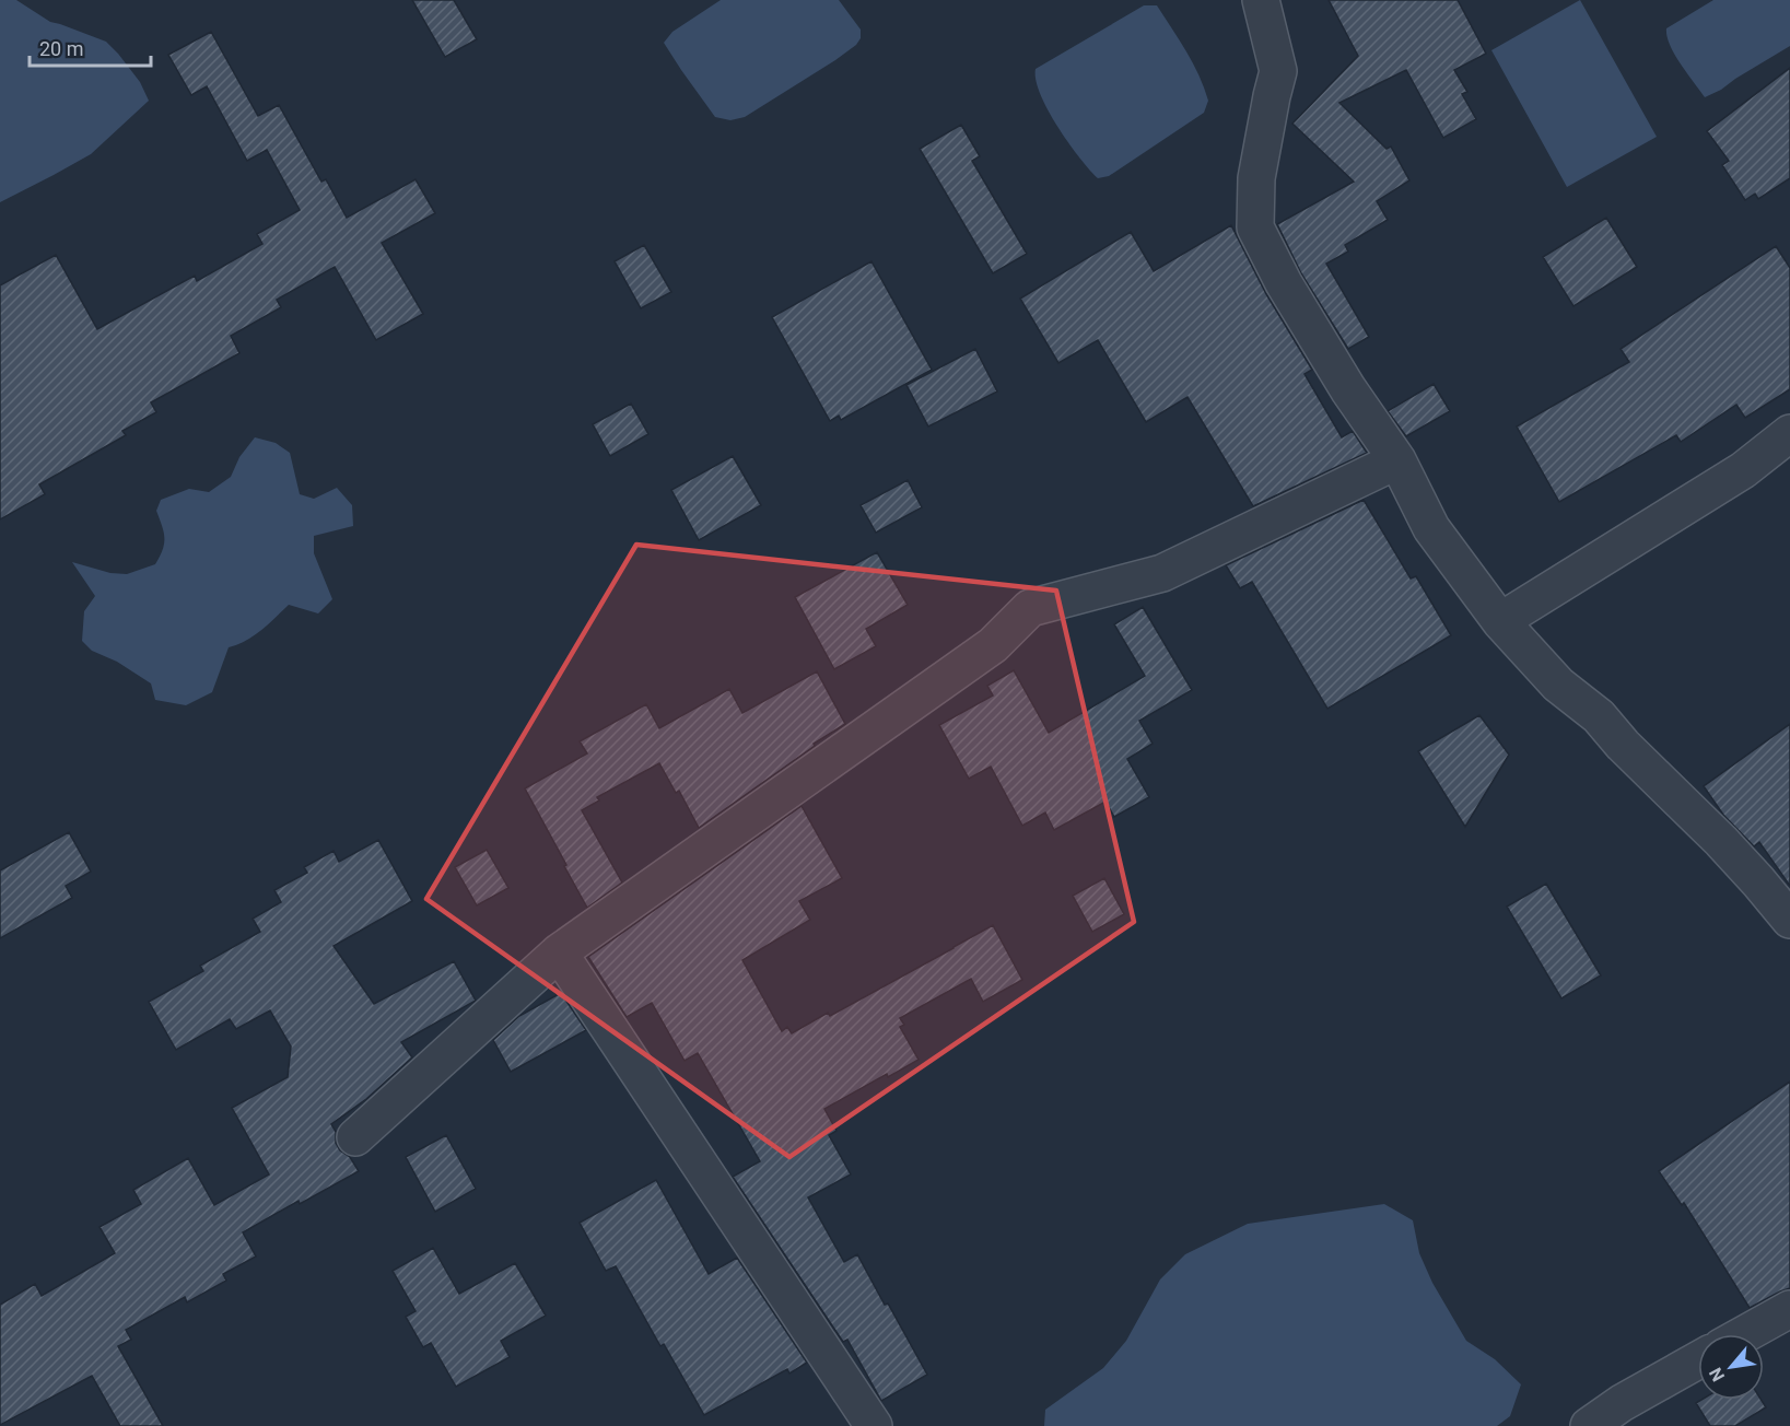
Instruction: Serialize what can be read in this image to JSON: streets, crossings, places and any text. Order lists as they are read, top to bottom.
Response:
{
  "scale_bar": "20 m",
  "north": "bottom left"
}
